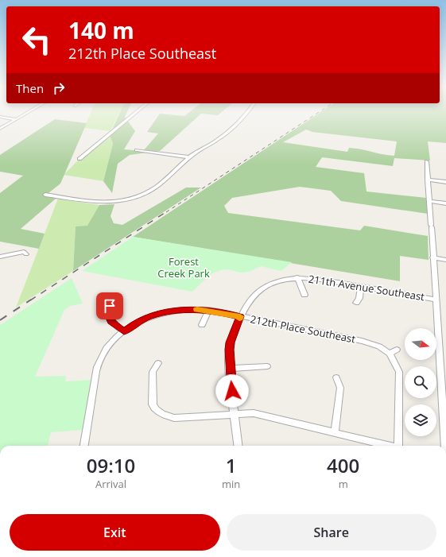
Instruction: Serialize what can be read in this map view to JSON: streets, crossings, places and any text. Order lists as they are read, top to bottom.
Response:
{
  "streets": {
    "street": ["211th Avenue Southeast", "212th Place Southeast"]
  },
  "crossings": [
    ["211th Avenue Southeast", "212th Place Southeast"]
  ],
  "parks": ["Forest Creek Park"],
  "north": "right",
  "page": {
    "turn": ["140 m", "212th Place Southeast"],
    "then": "Then",
    "eta": [
      "09:10",
      "Arrival",
      "1",
      "min",
      "400",
      "m"
    ],
    "buttons": ["Exit", "Share"]
  }
}
